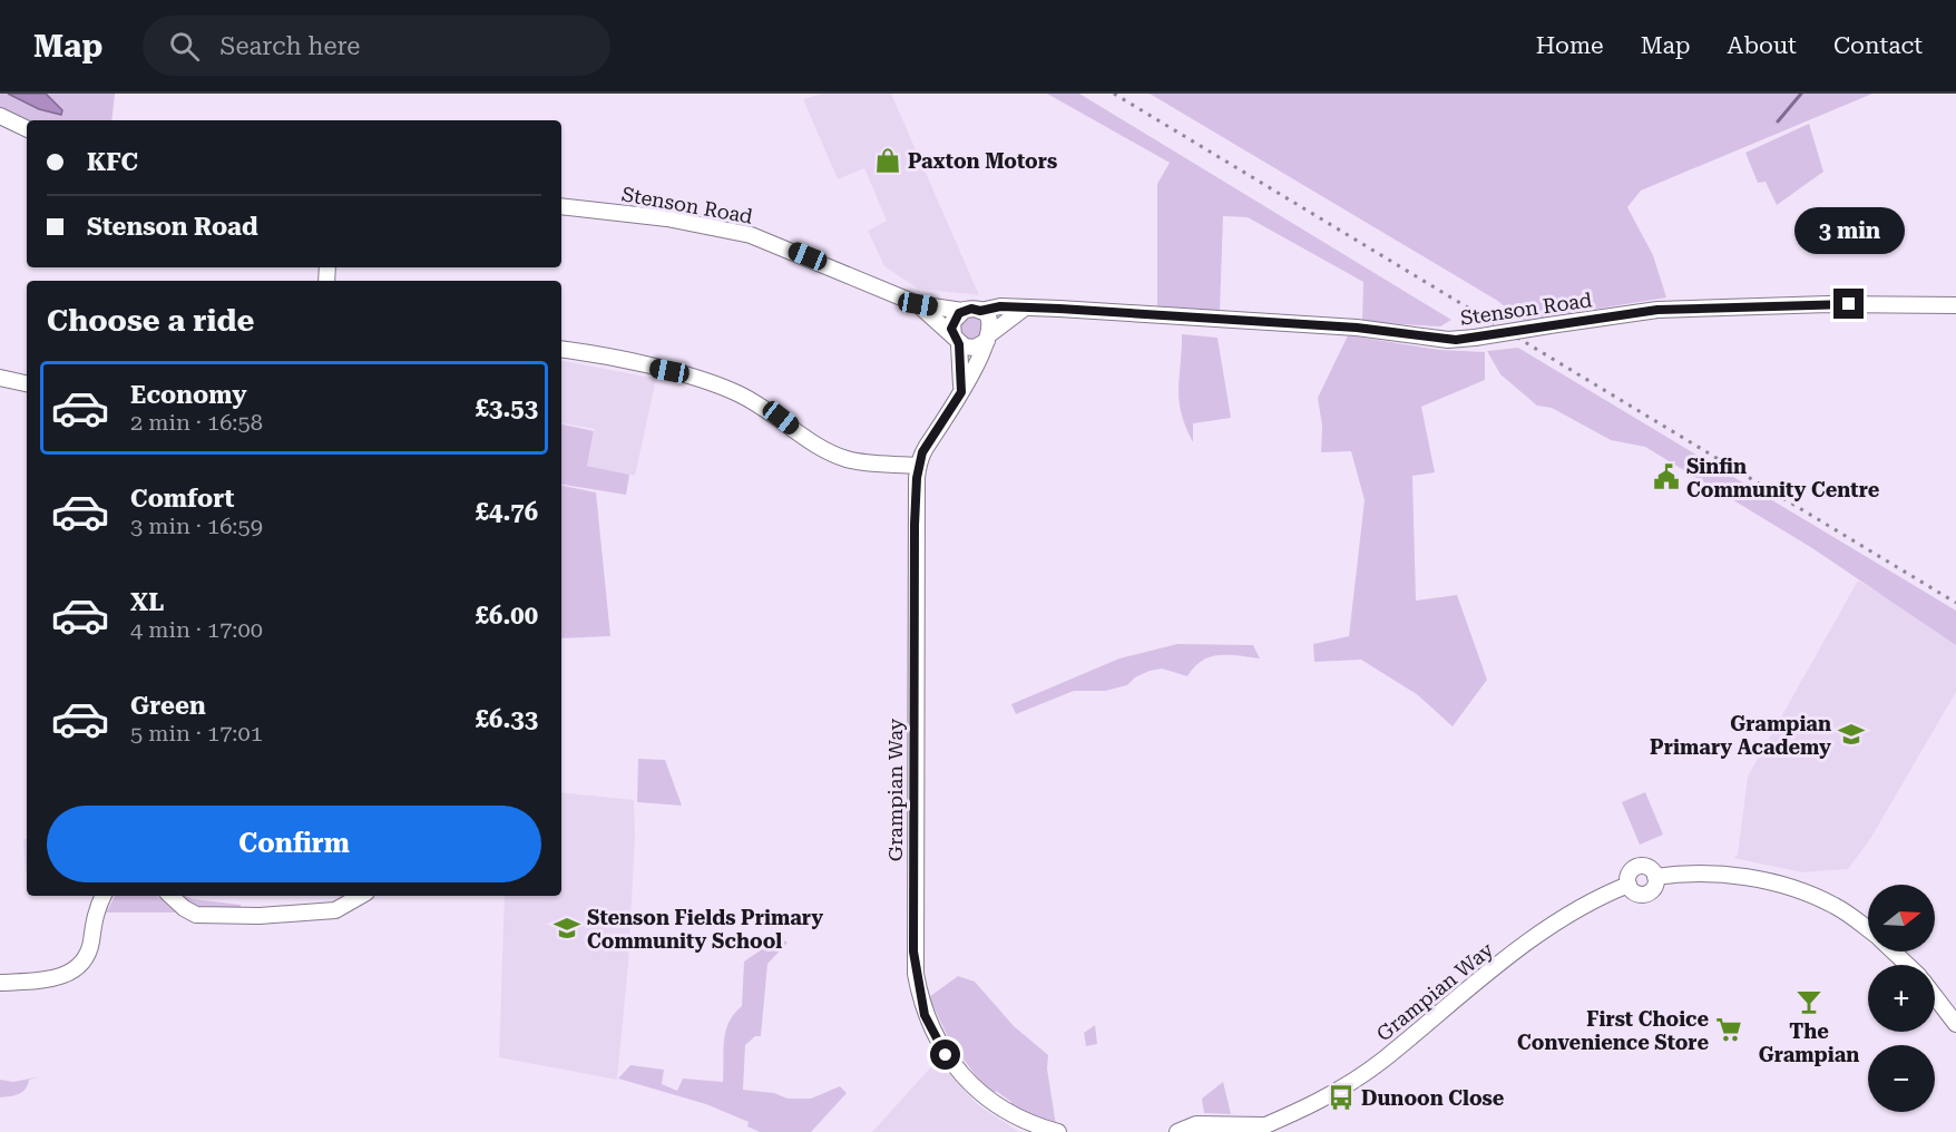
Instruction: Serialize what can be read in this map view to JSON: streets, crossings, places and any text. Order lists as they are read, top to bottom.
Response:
{
  "streets": {
    "street": ["Stenson Road", "Grampian Way"]
  },
  "crossings": [
    ["Stenson Road", "Grampian Way"]
  ],
  "places": {
    "shop": ["Paxton Motors"],
    "public building": ["Sinfin Community Centre"],
    "school or university": ["Grampian Primary Academy", "Stenson Fields Primary Community School"],
    "bar": ["The Grampian"],
    "supermarket": ["First Choice Convenience Store"],
    "bus stop": ["Dunoon Close"]
  },
  "north": "right",
  "page": {
    "header": "Map",
    "search": "Search here",
    "nav": [
      "Home",
      "Map",
      "About",
      "Contact"
    ],
    "banner": ["KFC", "Stenson Road"],
    "bubble": "3 min",
    "heading": "Choose a ride",
    "list": [
      {
        "name": "Economy",
        "note": "2 min · 16:58",
        "value": "£3.53"
      },
      {
        "name": "Comfort",
        "note": "3 min · 16:59",
        "value": "£4.76"
      },
      {
        "name": "XL",
        "note": "4 min · 17:00",
        "value": "£6.00"
      },
      {
        "name": "Green",
        "note": "5 min · 17:01",
        "value": "£6.33"
      }
    ],
    "buttons": "Confirm",
    "map_buttons": ["+", "−"]
  }
}
